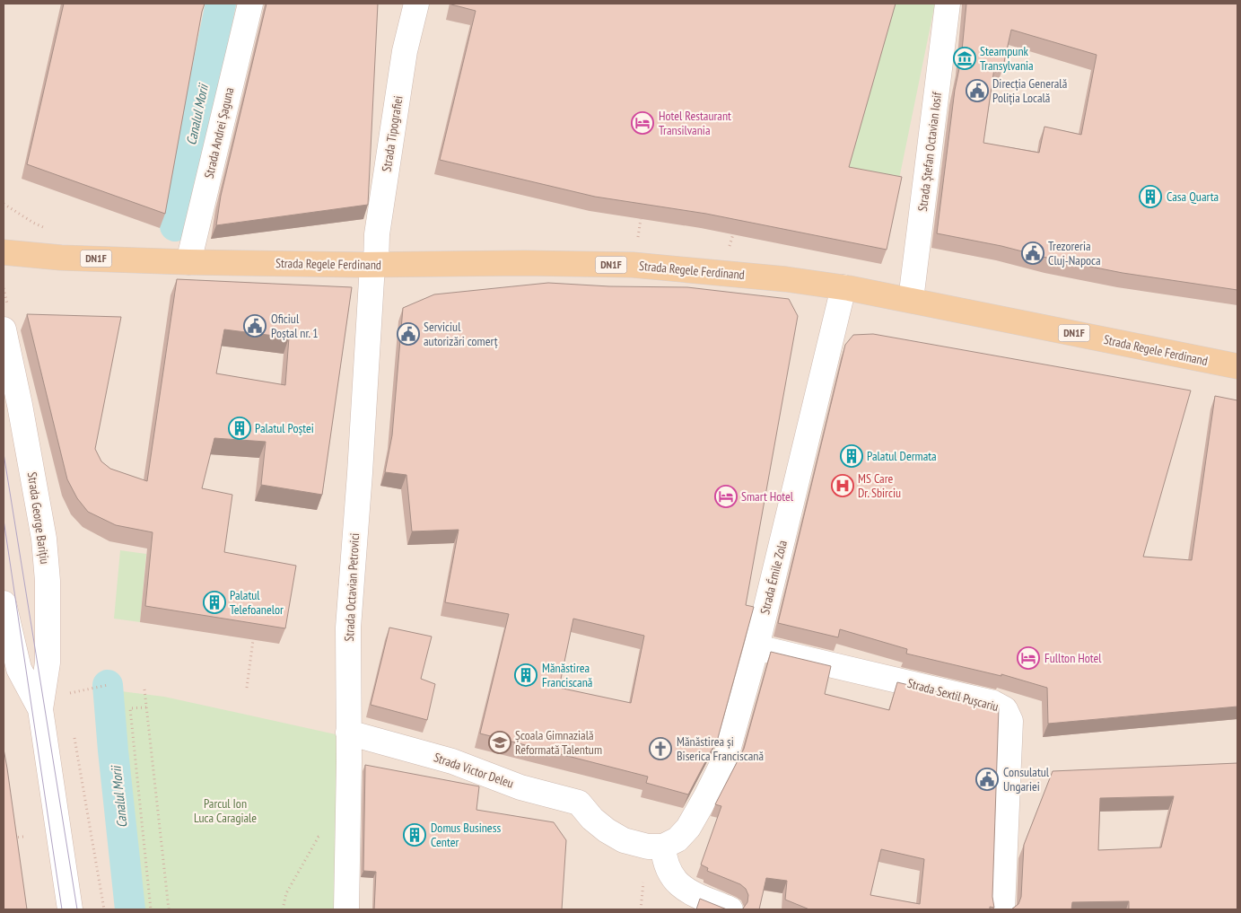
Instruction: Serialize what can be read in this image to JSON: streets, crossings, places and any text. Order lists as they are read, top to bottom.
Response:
{
  "streets": {
    "main road": ["DN1F", "Strada Regele Ferdinand"],
    "street": [
      "Strada Andrei Șaguna",
      "Strada Tipografiei",
      "Strada Ștefan Octavian Iosif",
      "Strada George Barițiu",
      "Strada Émile Zola",
      "Strada Octavian Petrovici",
      "Strada Sextil Pușcariu",
      "Strada Victor Deleu"
    ]
  },
  "crossings": [
    ["Strada Andrei Șaguna", "Strada Regele Ferdinand"],
    ["Strada Tipografiei", "Strada Regele Ferdinand"],
    ["Strada Tipografiei", "Strada Octavian Petrovici"],
    ["Strada Ștefan Octavian Iosif", "Strada Regele Ferdinand"],
    ["Strada Regele Ferdinand", "Strada Émile Zola"],
    ["Strada Regele Ferdinand", "Strada Octavian Petrovici"],
    ["Strada Émile Zola", "Strada Sextil Pușcariu"],
    ["Strada Émile Zola", "Strada Victor Deleu"],
    ["Strada Octavian Petrovici", "Strada Victor Deleu"]
  ],
  "water": ["Canalul Morii"],
  "parks": ["Parcul Ion Luca Caragiale"],
  "places": {
    "museum": ["Steampunk Transylvania"],
    "public building": [
      "Direcția Generală Poliția Locală",
      "Trezoreria Cluj-Napoca",
      "Oficiul Poștal nr. 1",
      "Serviciul autorizări comerț",
      "Consulatul Ungariei"
    ],
    "hotel": ["Hotel Restaurant Transilvania", "Smart Hotel", "Fullton Hotel"],
    "building": [
      "Casa Quarta",
      "Palatul Poștei",
      "Palatul Dermata",
      "Palatul Telefoanelor",
      "Mănăstirea Franciscană",
      "Domus Business Center"
    ],
    "hospital": ["MS Care Dr. Sbirciu"],
    "school or university": ["Școala Gimnazială Reformată Talentum"],
    "church": ["Mănăstirea și Biserica Franciscană"]
  }
}
